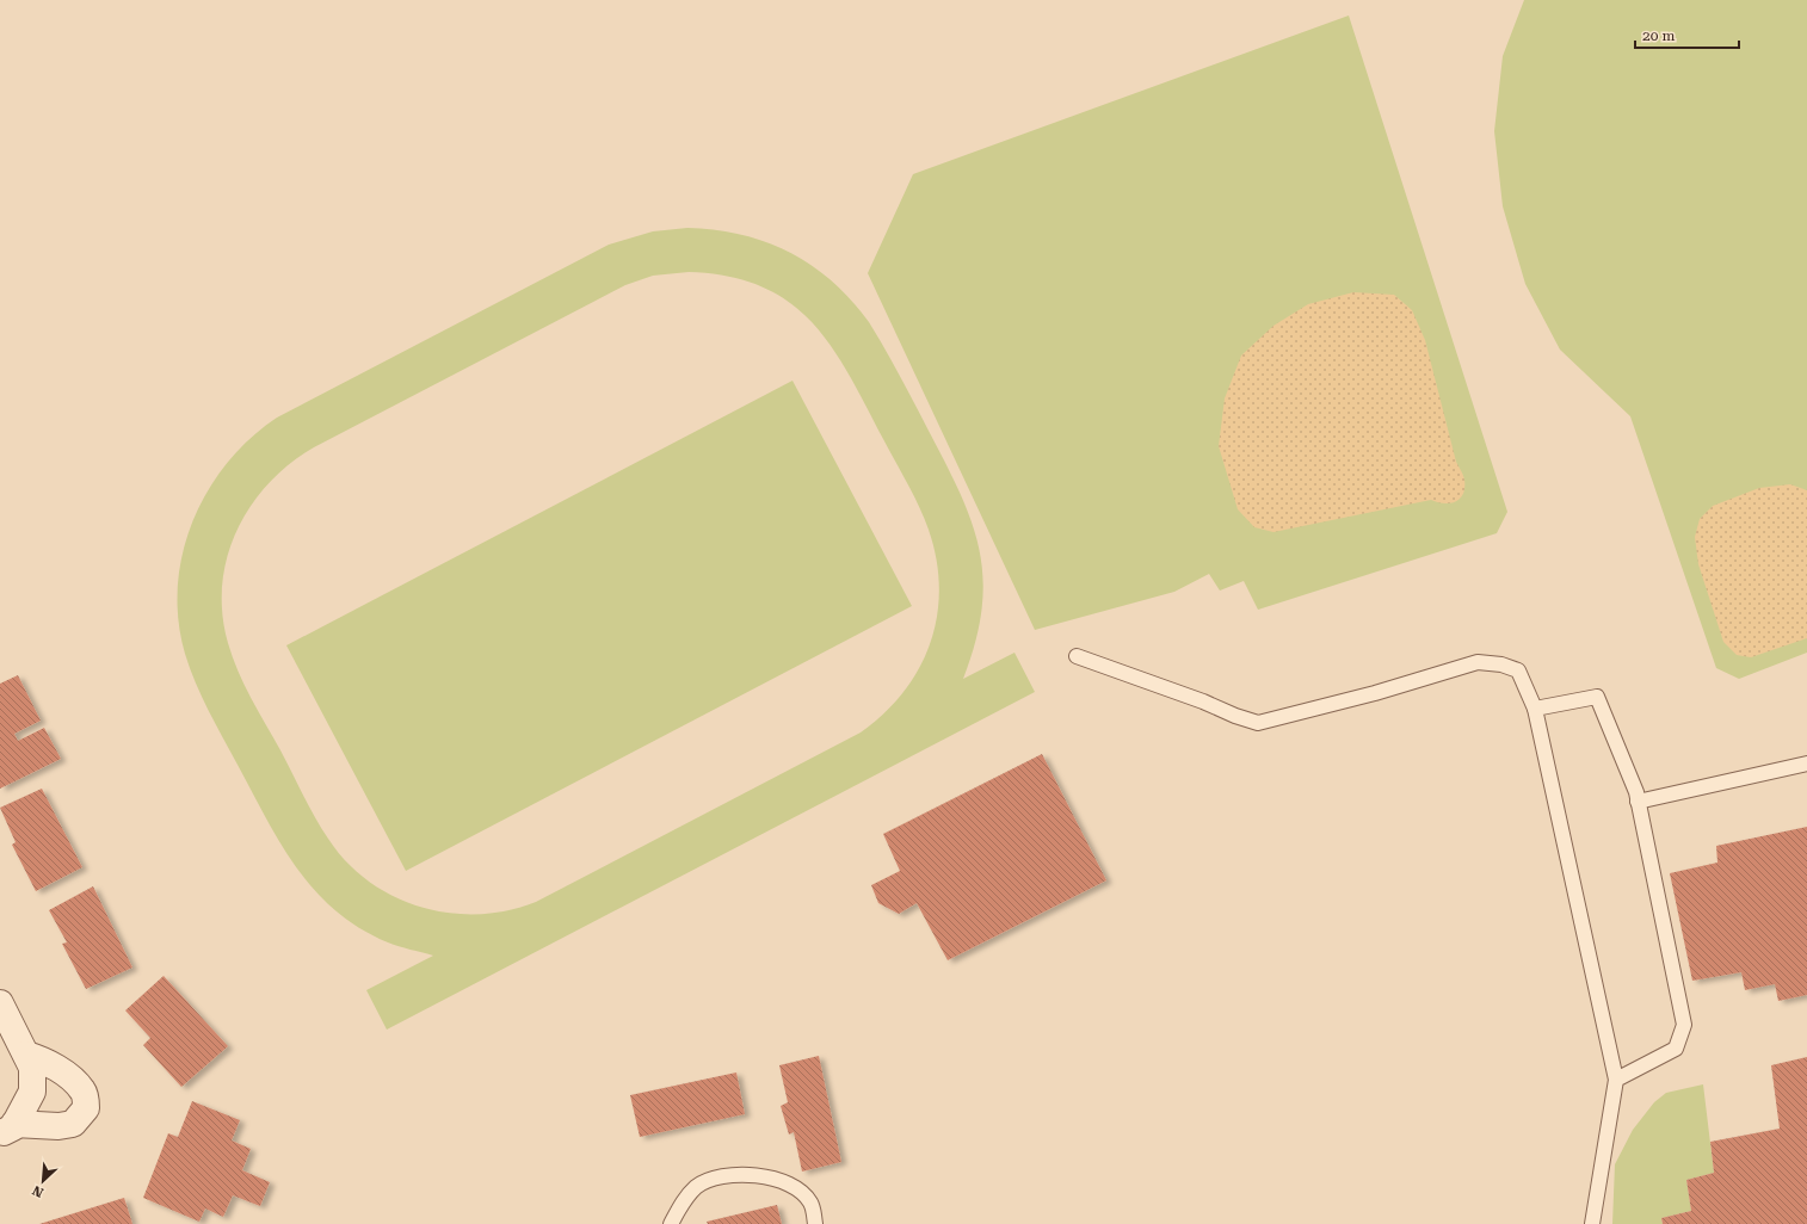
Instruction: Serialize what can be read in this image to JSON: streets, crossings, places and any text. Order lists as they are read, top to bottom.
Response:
{
  "scale_bar": "20 m",
  "north": "bottom left"
}
